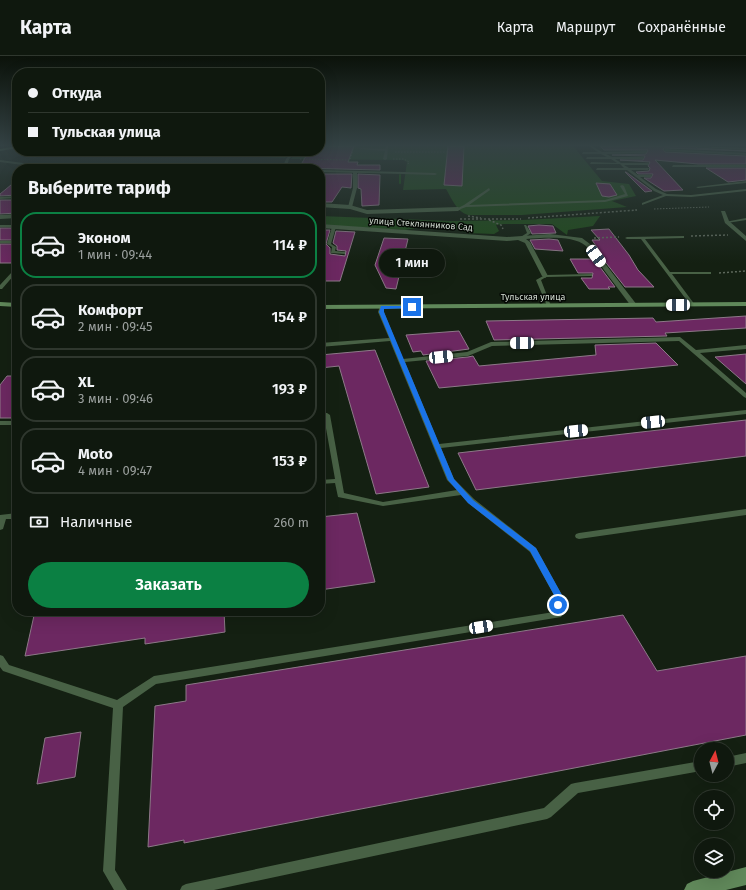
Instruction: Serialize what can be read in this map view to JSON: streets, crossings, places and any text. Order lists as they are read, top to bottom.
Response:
{
  "streets": {
    "main road": ["Тульская улица"],
    "street": ["улица Стеклянников Сад"]
  },
  "north": "top",
  "page": {
    "header": "Карта",
    "nav": ["Карта", "Маршрут", "Сохранённые"],
    "banner": ["Откуда", "Тульская улица"],
    "heading": "Выберите тариф",
    "list": [
      {
        "name": "Эконом",
        "note": "1 мин · 09:44",
        "value": "114 ₽"
      },
      {
        "name": "Комфорт",
        "note": "2 мин · 09:45",
        "value": "154 ₽"
      },
      {
        "name": "XL",
        "note": "3 мин · 09:46",
        "value": "193 ₽"
      },
      {
        "name": "Moto",
        "note": "4 мин · 09:47",
        "value": "153 ₽"
      }
    ],
    "bubble": "1 мин",
    "pay": ["Наличные", "260 m"],
    "buttons": "Заказать"
  }
}
